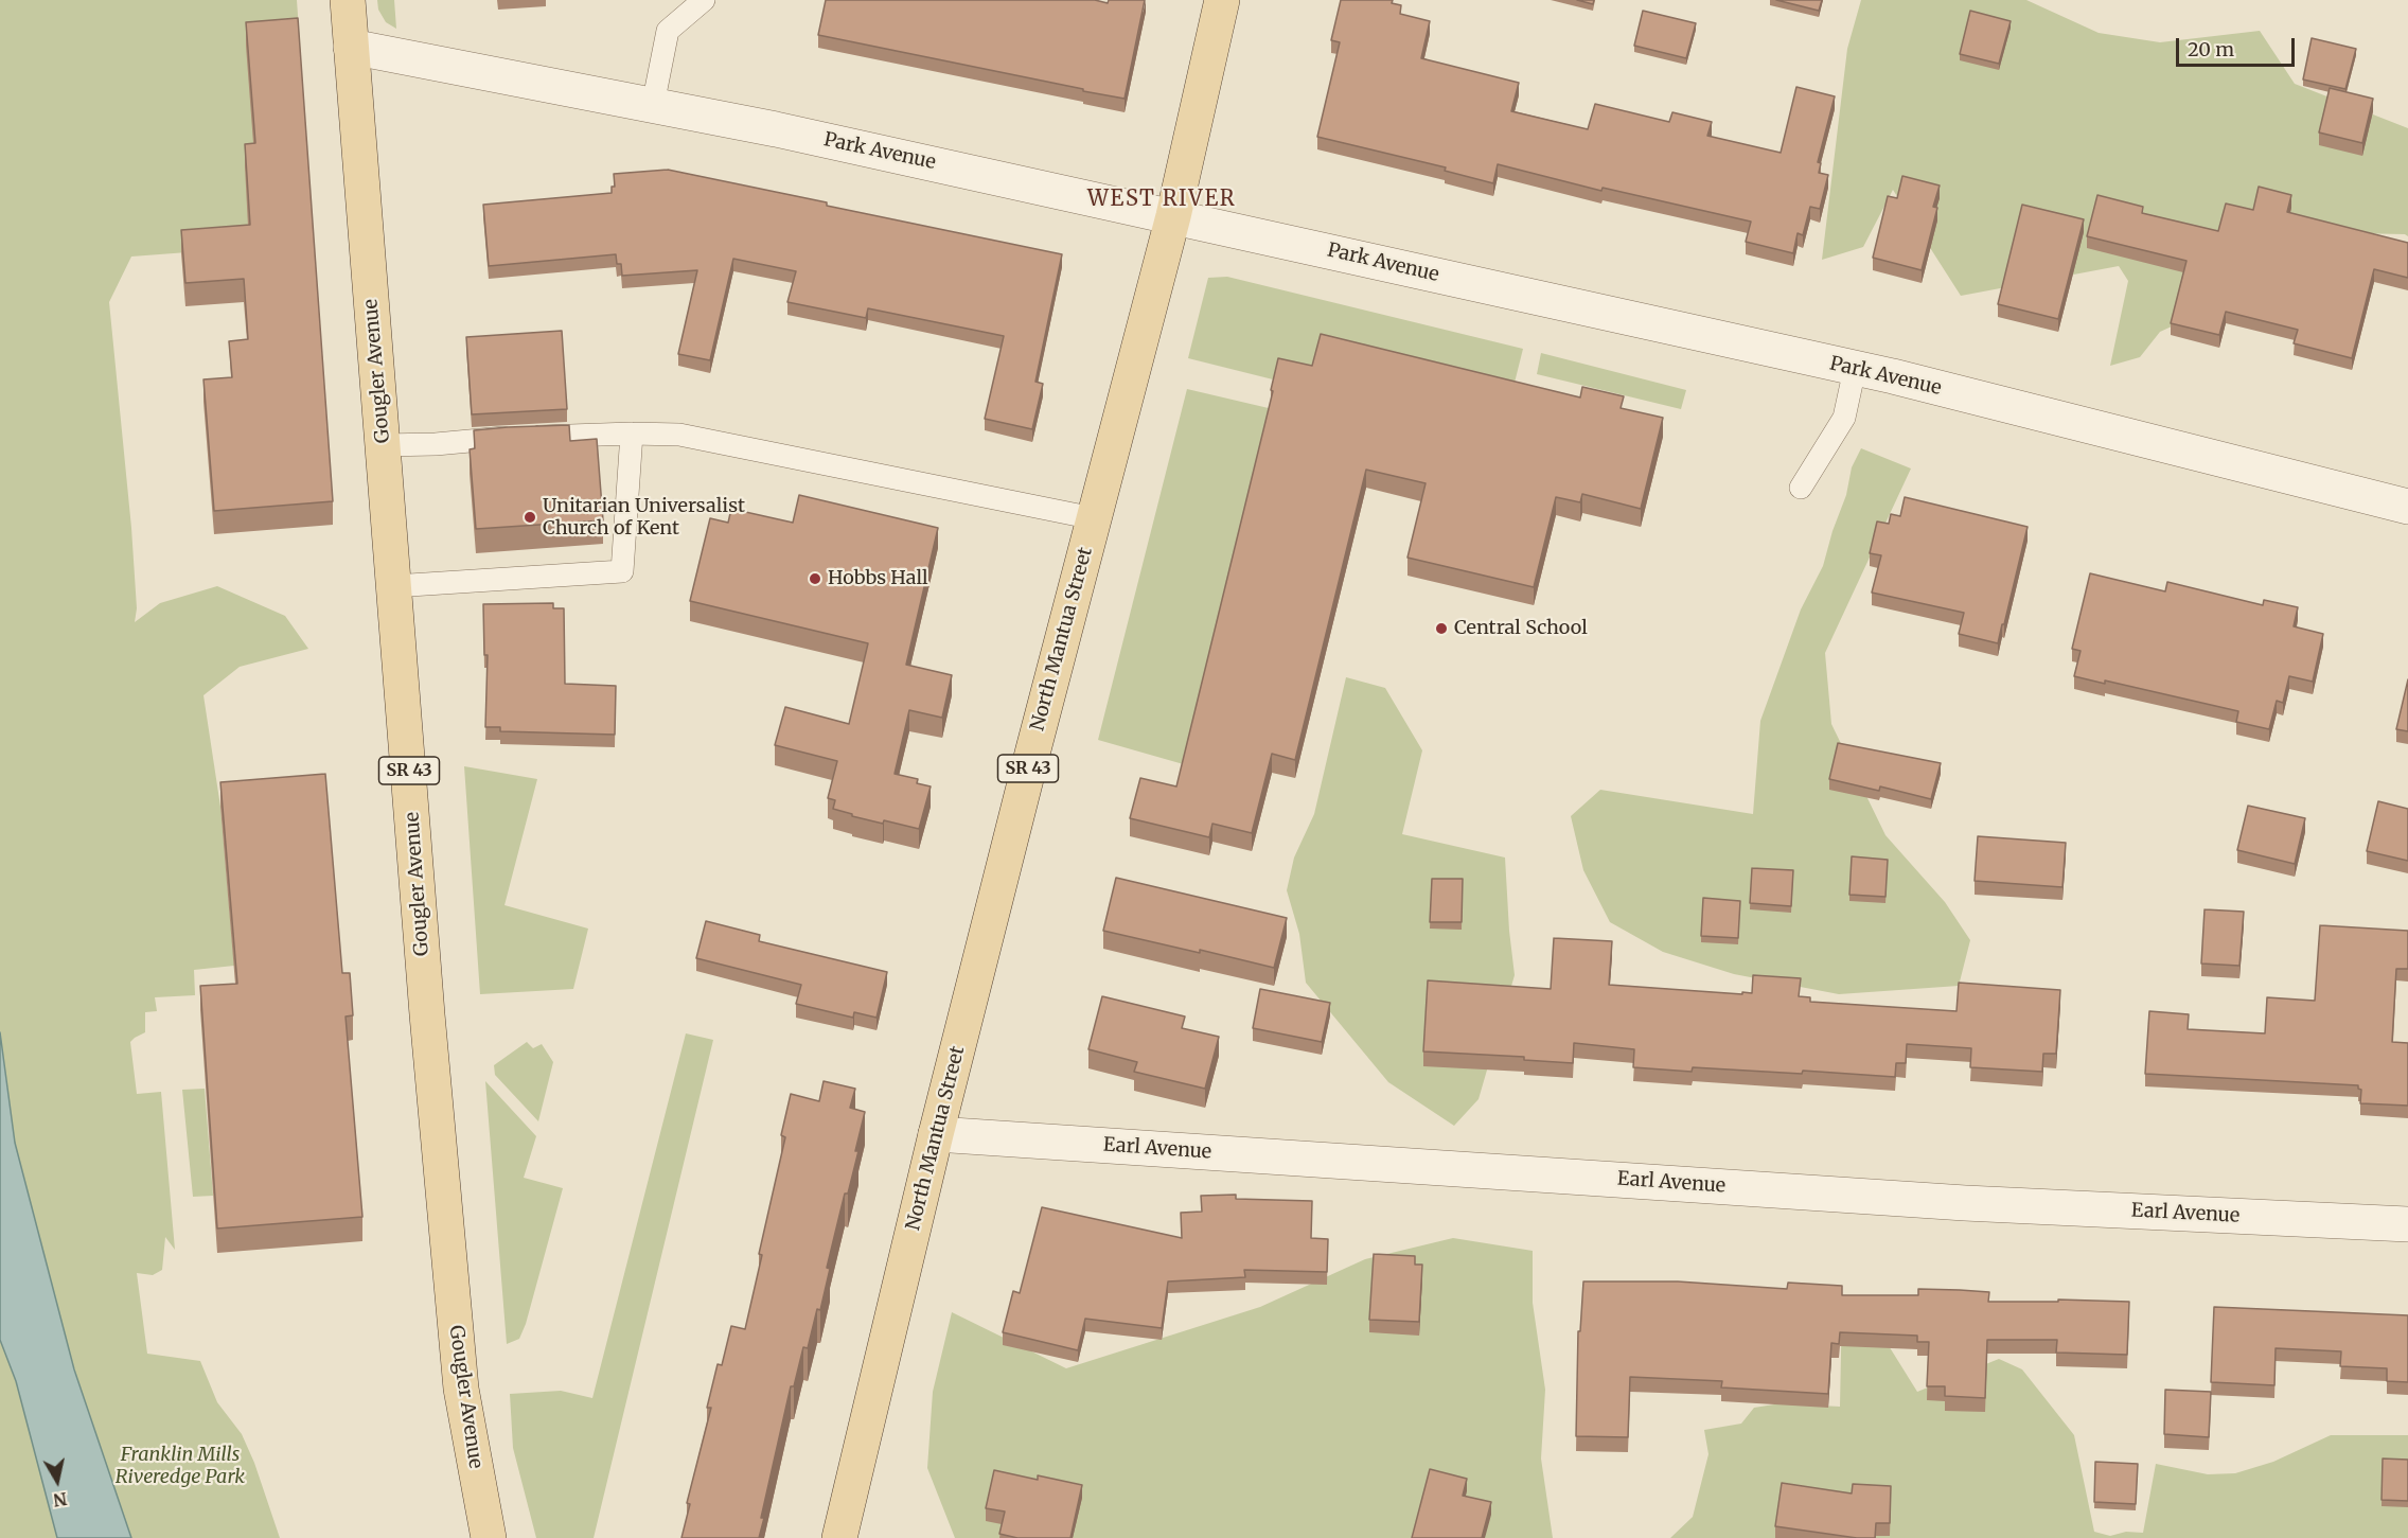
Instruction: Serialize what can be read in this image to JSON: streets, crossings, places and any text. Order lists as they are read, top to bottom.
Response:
{
  "streets": {
    "main road": ["Gougler Avenue", "North Mantua Street", "SR 43"],
    "street": ["Park Avenue", "Earl Avenue"]
  },
  "crossings": [
    ["Park Avenue", "Gougler Avenue"],
    ["Park Avenue", "North Mantua Street"],
    ["North Mantua Street", "Earl Avenue"]
  ],
  "districts": ["WEST RIVER"],
  "parks": ["Franklin Mills Riveredge Park"],
  "places": ["Unitarian Universalist Church of Kent", "Hobbs Hall", "Central School"],
  "scale_bar": "20 m",
  "north": "bottom"
}
